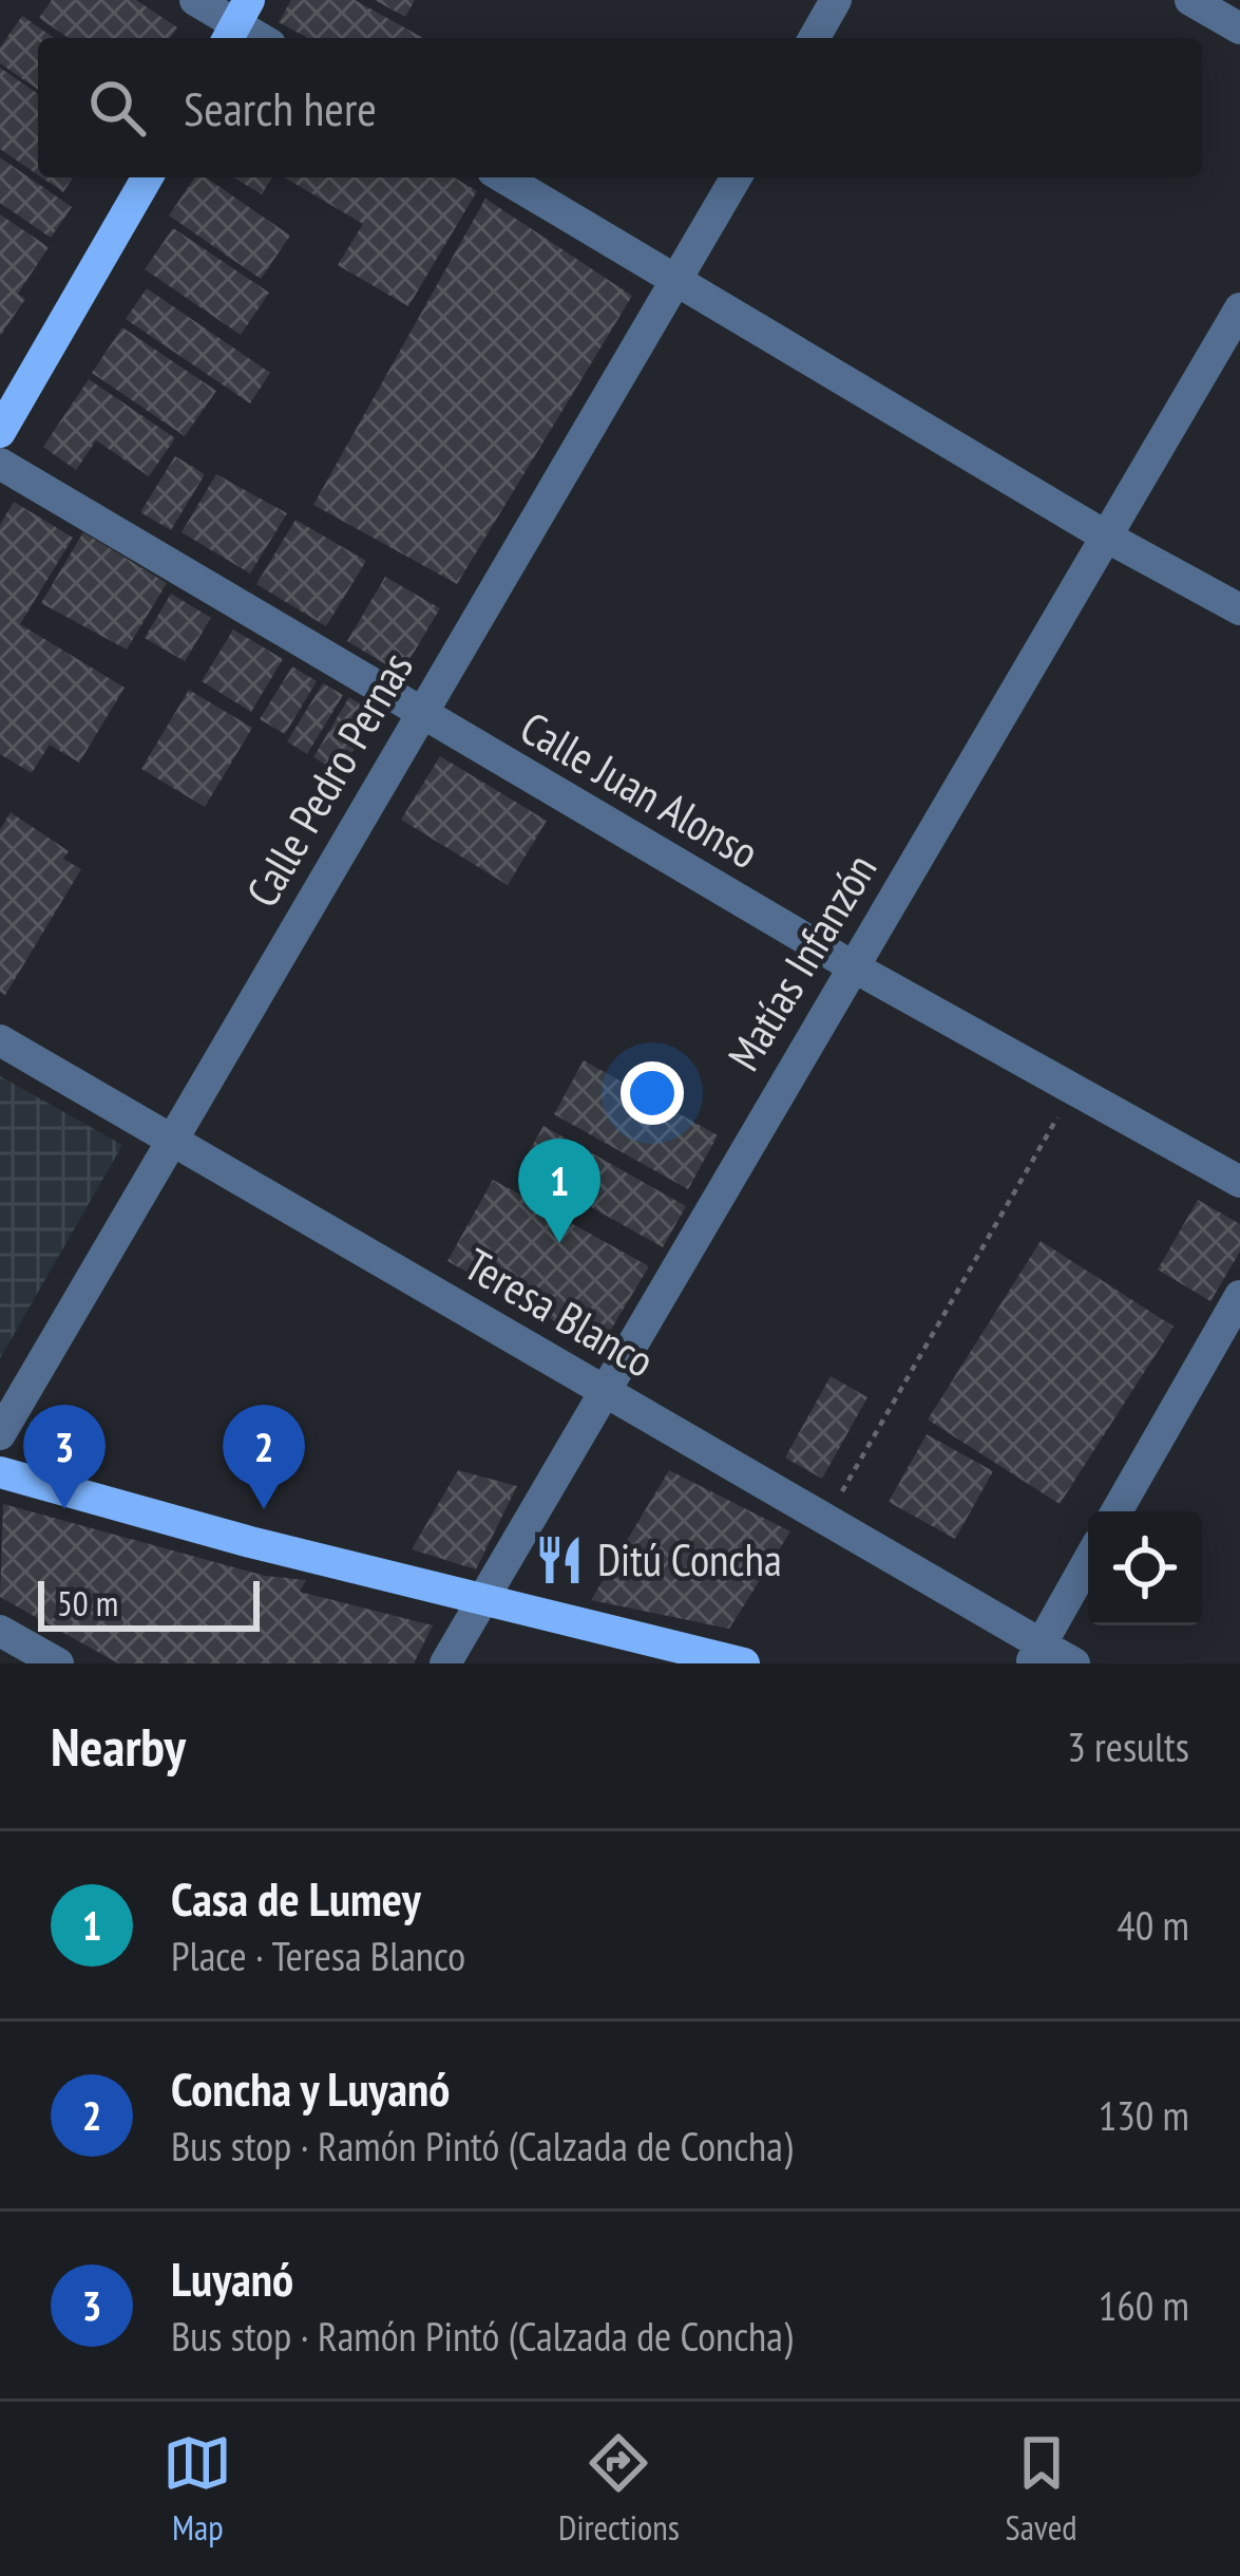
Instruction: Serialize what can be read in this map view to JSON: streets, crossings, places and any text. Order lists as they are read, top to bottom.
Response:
{
  "streets": {
    "street": [
      "Calle Pedro Pernas",
      "Calle Juan Alonso",
      "Matías Infanzón",
      "Teresa Blanco"
    ]
  },
  "crossings": [
    ["Calle Pedro Pernas", "Calle Juan Alonso"],
    ["Calle Pedro Pernas", "Teresa Blanco"],
    ["Calle Juan Alonso", "Matías Infanzón"],
    ["Matías Infanzón", "Teresa Blanco"]
  ],
  "places": {
    "restaurant": ["Ditú Concha"]
  },
  "scale_bar": "50 m",
  "page": {
    "search": "Search here",
    "pins": ["1", "2", "3"],
    "scale": "50 m",
    "heading": ["Nearby", "3 results"],
    "list": [
      {
        "mark": "1",
        "name": "Casa de Lumey",
        "note": "Place · Teresa Blanco",
        "value": "40 m"
      },
      {
        "mark": "2",
        "name": "Concha y Luyanó",
        "note": "Bus stop · Ramón Pintó (Calzada de Concha)",
        "value": "130 m"
      },
      {
        "mark": "3",
        "name": "Luyanó",
        "note": "Bus stop · Ramón Pintó (Calzada de Concha)",
        "value": "160 m"
      }
    ],
    "nav": ["Map", "Directions", "Saved"]
  }
}
